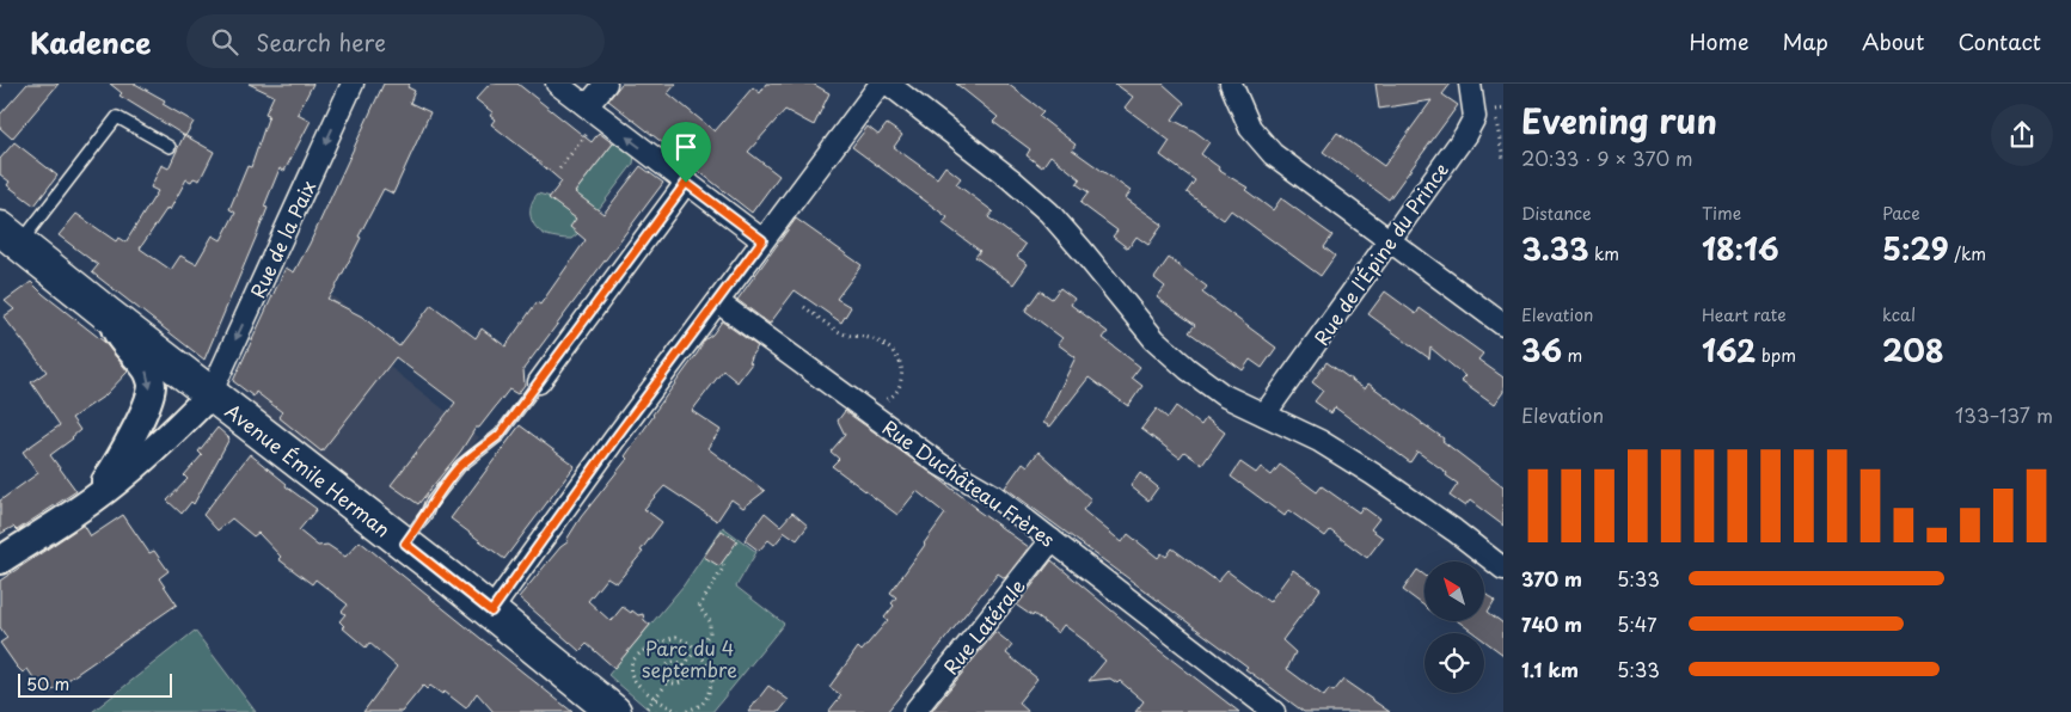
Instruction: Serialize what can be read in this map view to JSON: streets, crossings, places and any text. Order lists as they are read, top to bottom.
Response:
{
  "streets": {
    "main road": ["Avenue Émile Herman"],
    "street": [
      "Rue de la Paix",
      "Rue de l'Épine du Prince",
      "Rue Duchâteau Frères",
      "Rue Latérale"
    ]
  },
  "crossings": [
    ["Rue de la Paix", "Avenue Émile Herman"],
    ["Rue Duchâteau Frères", "Rue Latérale"]
  ],
  "one_way": ["Rue de la Paix"],
  "parks": ["Parc du 4 septembre"],
  "scale_bar": "50 m",
  "north": "top left",
  "page": {
    "header": "Kadence",
    "search": "Search here",
    "nav": [
      "Home",
      "Map",
      "About",
      "Contact"
    ],
    "heading": ["Evening run", "20:33 · 9 × 370 m"],
    "stats": [
      ["Distance", "3.33 km"],
      ["Time", "18:16"],
      ["Pace", "5:29 /km"],
      ["Elevation", "36 m"],
      ["Heart rate", "162 bpm"],
      ["kcal", "208"]
    ],
    "chart": ["Elevation", "133–137 m"],
    "list": [
      {
        "name": "370 m",
        "note": "5:33"
      },
      {
        "name": "740 m",
        "note": "5:47"
      },
      {
        "name": "1.1 km",
        "note": "5:33"
      }
    ],
    "scale": "50 m"
  }
}
